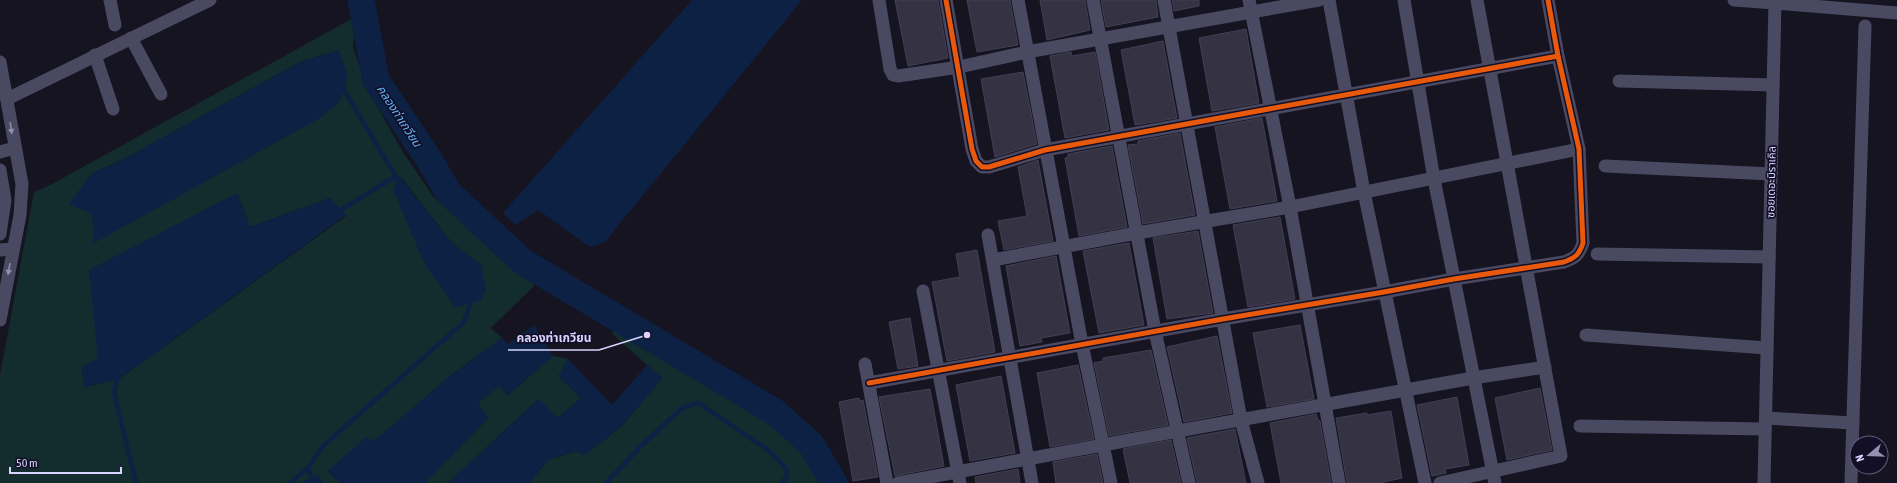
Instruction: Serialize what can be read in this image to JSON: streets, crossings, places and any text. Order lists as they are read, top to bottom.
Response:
{
  "streets": {
    "street": ["ซอยเดอะมิราเคิล"]
  },
  "water": ["คลองท่าเกวียน"],
  "places": ["คลองท่าเกวียน"],
  "scale_bar": "50 m",
  "north": "left"
}
